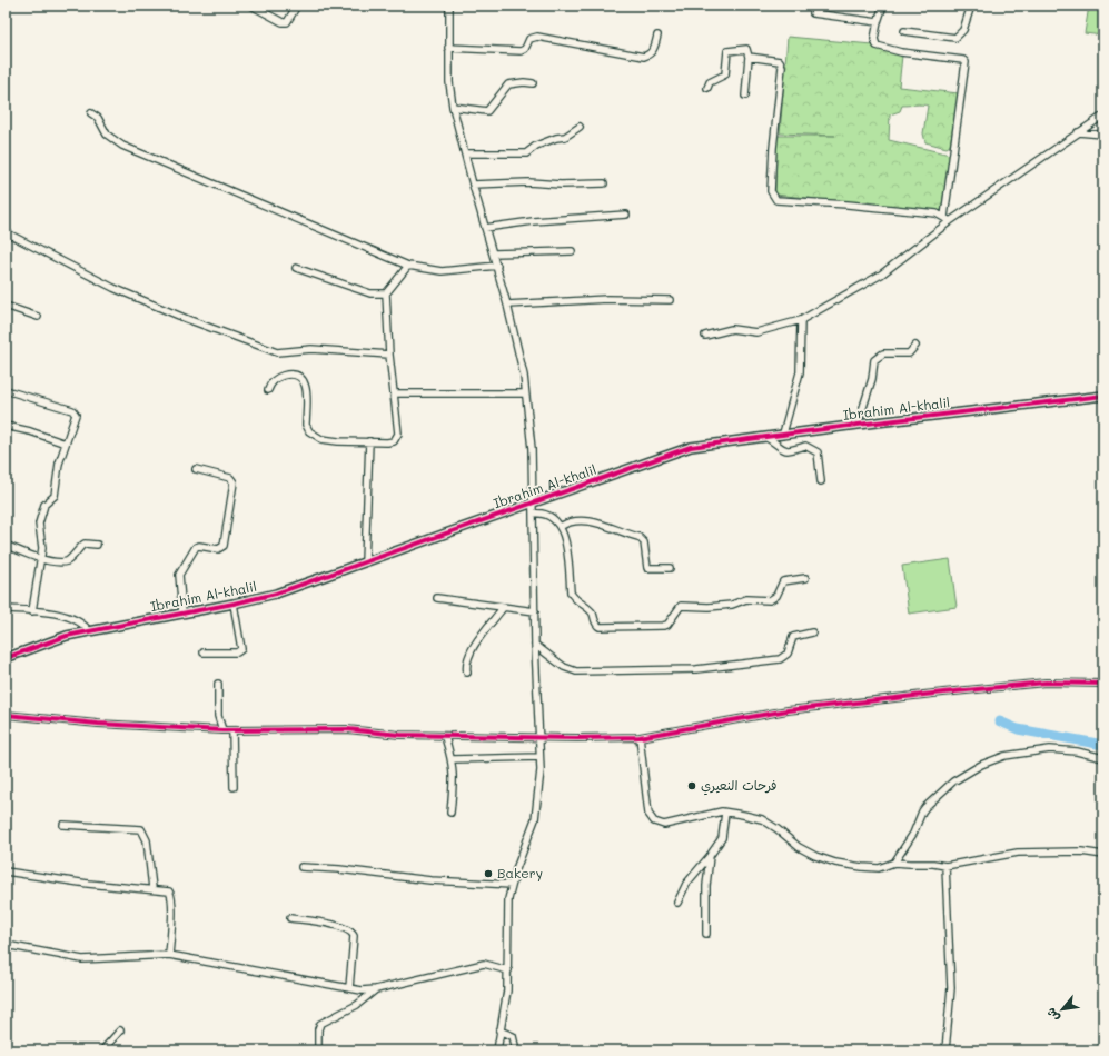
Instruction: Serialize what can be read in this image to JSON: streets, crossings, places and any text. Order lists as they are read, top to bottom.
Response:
{
  "streets": {
    "street": ["Ibrahim Al-khalil"]
  },
  "places": ["فرحات النعيري", "Bakery"],
  "north": "bottom left"
}
